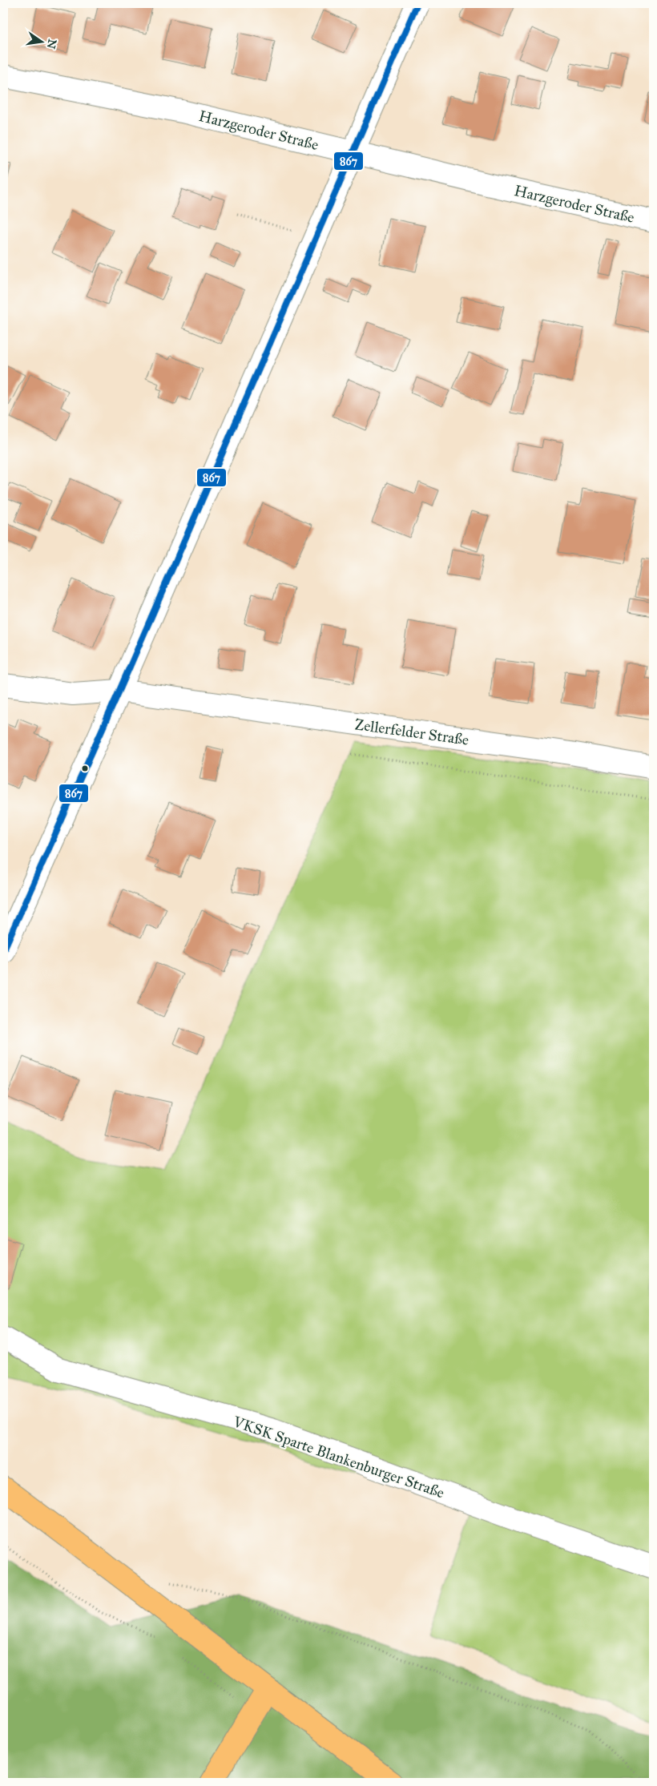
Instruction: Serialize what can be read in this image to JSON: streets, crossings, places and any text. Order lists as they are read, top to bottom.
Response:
{
  "streets": {
    "street": ["Harzgeroder Straße", "Zellerfelder Straße", "VKSK Sparte Blankenburger Straße"]
  },
  "lines": ["transit line 867"],
  "north": "right"
}
